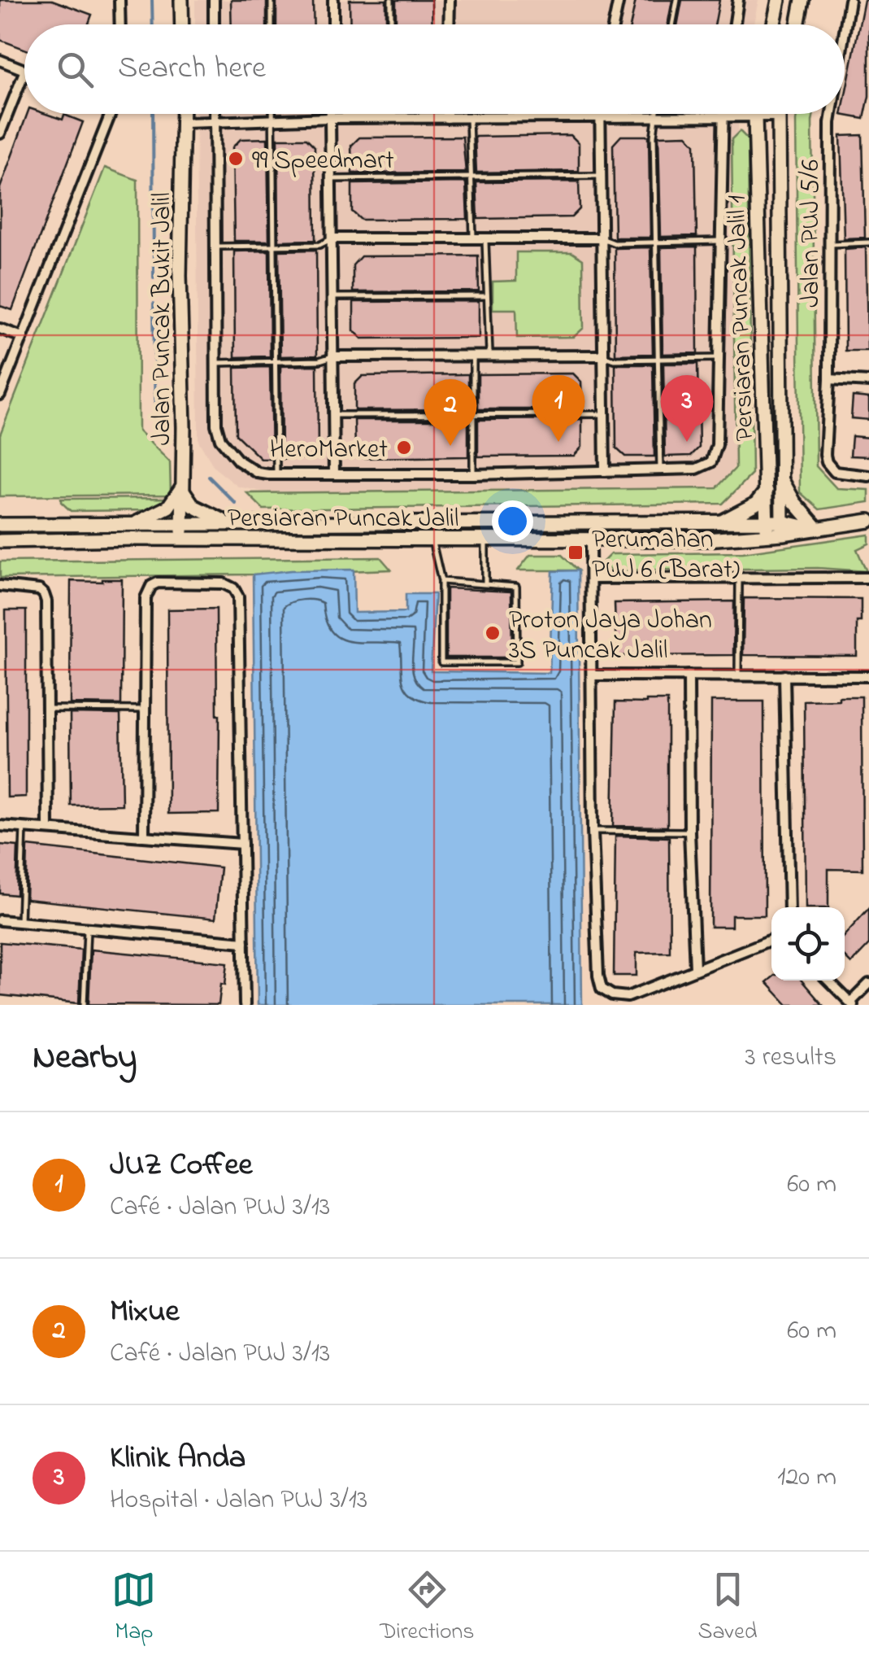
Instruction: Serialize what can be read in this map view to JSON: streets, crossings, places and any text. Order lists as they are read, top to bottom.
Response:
{
  "streets": {
    "main road": ["Persiaran Puncak Jalil 1", "Jalan Puncak Bukit Jalil", "Persiaran Puncak Jalil"],
    "street": ["Jalan PUJ 5/6"]
  },
  "crossings": [
    ["Persiaran Puncak Jalil 1", "Persiaran Puncak Jalil"],
    ["Jalan Puncak Bukit Jalil", "Persiaran Puncak Jalil"]
  ],
  "places": {
    "other": ["99 Speedmart", "HeroMarket", "Proton Jaya Johan 3S Puncak Jalil"],
    "transit": ["Perumahan PUJ 6 (Barat)"]
  },
  "page": {
    "search": "Search here",
    "pins": ["1", "3", "2"],
    "heading": ["Nearby", "3 results"],
    "list": [
      {
        "mark": "1",
        "name": "JUZ Coffee",
        "note": "Café · Jalan PUJ 3/13",
        "value": "60 m"
      },
      {
        "mark": "2",
        "name": "Mixue",
        "note": "Café · Jalan PUJ 3/13",
        "value": "60 m"
      },
      {
        "mark": "3",
        "name": "Klinik Anda",
        "note": "Hospital · Jalan PUJ 3/13",
        "value": "120 m"
      }
    ],
    "nav": ["Map", "Directions", "Saved"]
  }
}
